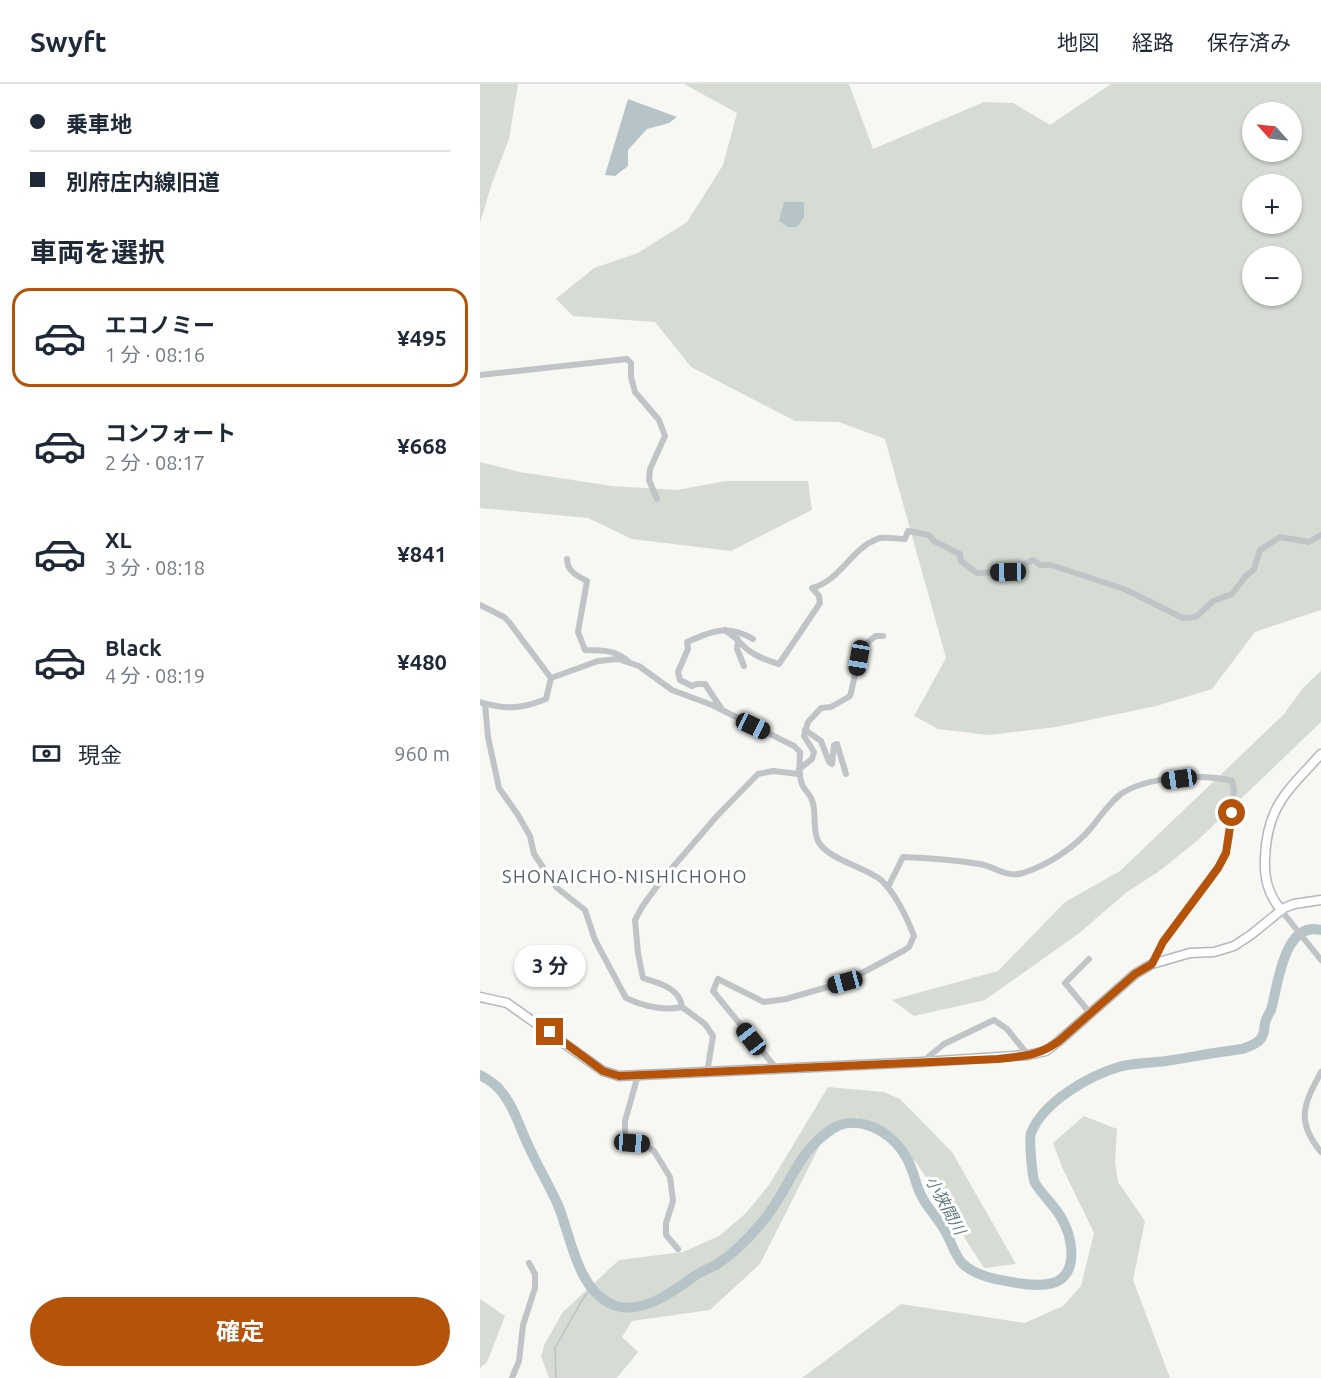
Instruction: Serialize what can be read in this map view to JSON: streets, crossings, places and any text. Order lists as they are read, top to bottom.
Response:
{
  "districts": ["SHONAICHO-NISHICHOHO"],
  "water": ["小狭間川"],
  "north": "top left",
  "page": {
    "header": "Swyft",
    "nav": ["地図", "経路", "保存済み"],
    "banner": ["乗車地", "別府庄内線旧道"],
    "map_buttons": ["+", "−"],
    "heading": "車両を選択",
    "list": [
      {
        "name": "エコノミー",
        "note": "1 分 · 08:16",
        "value": "¥495"
      },
      {
        "name": "コンフォート",
        "note": "2 分 · 08:17",
        "value": "¥668"
      },
      {
        "name": "XL",
        "note": "3 分 · 08:18",
        "value": "¥841"
      },
      {
        "name": "Black",
        "note": "4 分 · 08:19",
        "value": "¥480"
      }
    ],
    "pay": ["現金", "960 m"],
    "bubble": "3 分",
    "buttons": "確定"
  }
}
